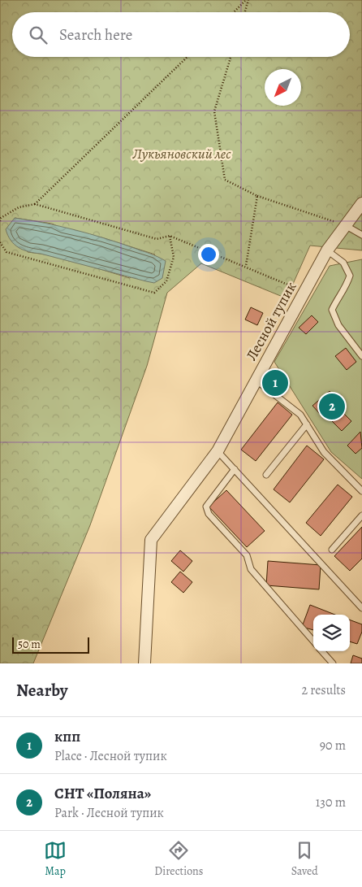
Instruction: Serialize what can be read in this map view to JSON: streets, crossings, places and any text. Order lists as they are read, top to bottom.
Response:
{
  "streets": {
    "street": ["Лесной тупик"]
  },
  "parks": ["Лукьяновский лес"],
  "scale_bar": "50 m",
  "north": "bottom left",
  "page": {
    "search": "Search here",
    "pins": ["1", "2"],
    "scale": "50 m",
    "heading": ["Nearby", "2 results"],
    "list": [
      {
        "mark": "1",
        "name": "кпп",
        "note": "Place · Лесной тупик",
        "value": "90 m"
      },
      {
        "mark": "2",
        "name": "СНТ «Поляна»",
        "note": "Park · Лесной тупик",
        "value": "130 m"
      }
    ],
    "nav": ["Map", "Directions", "Saved"]
  }
}
